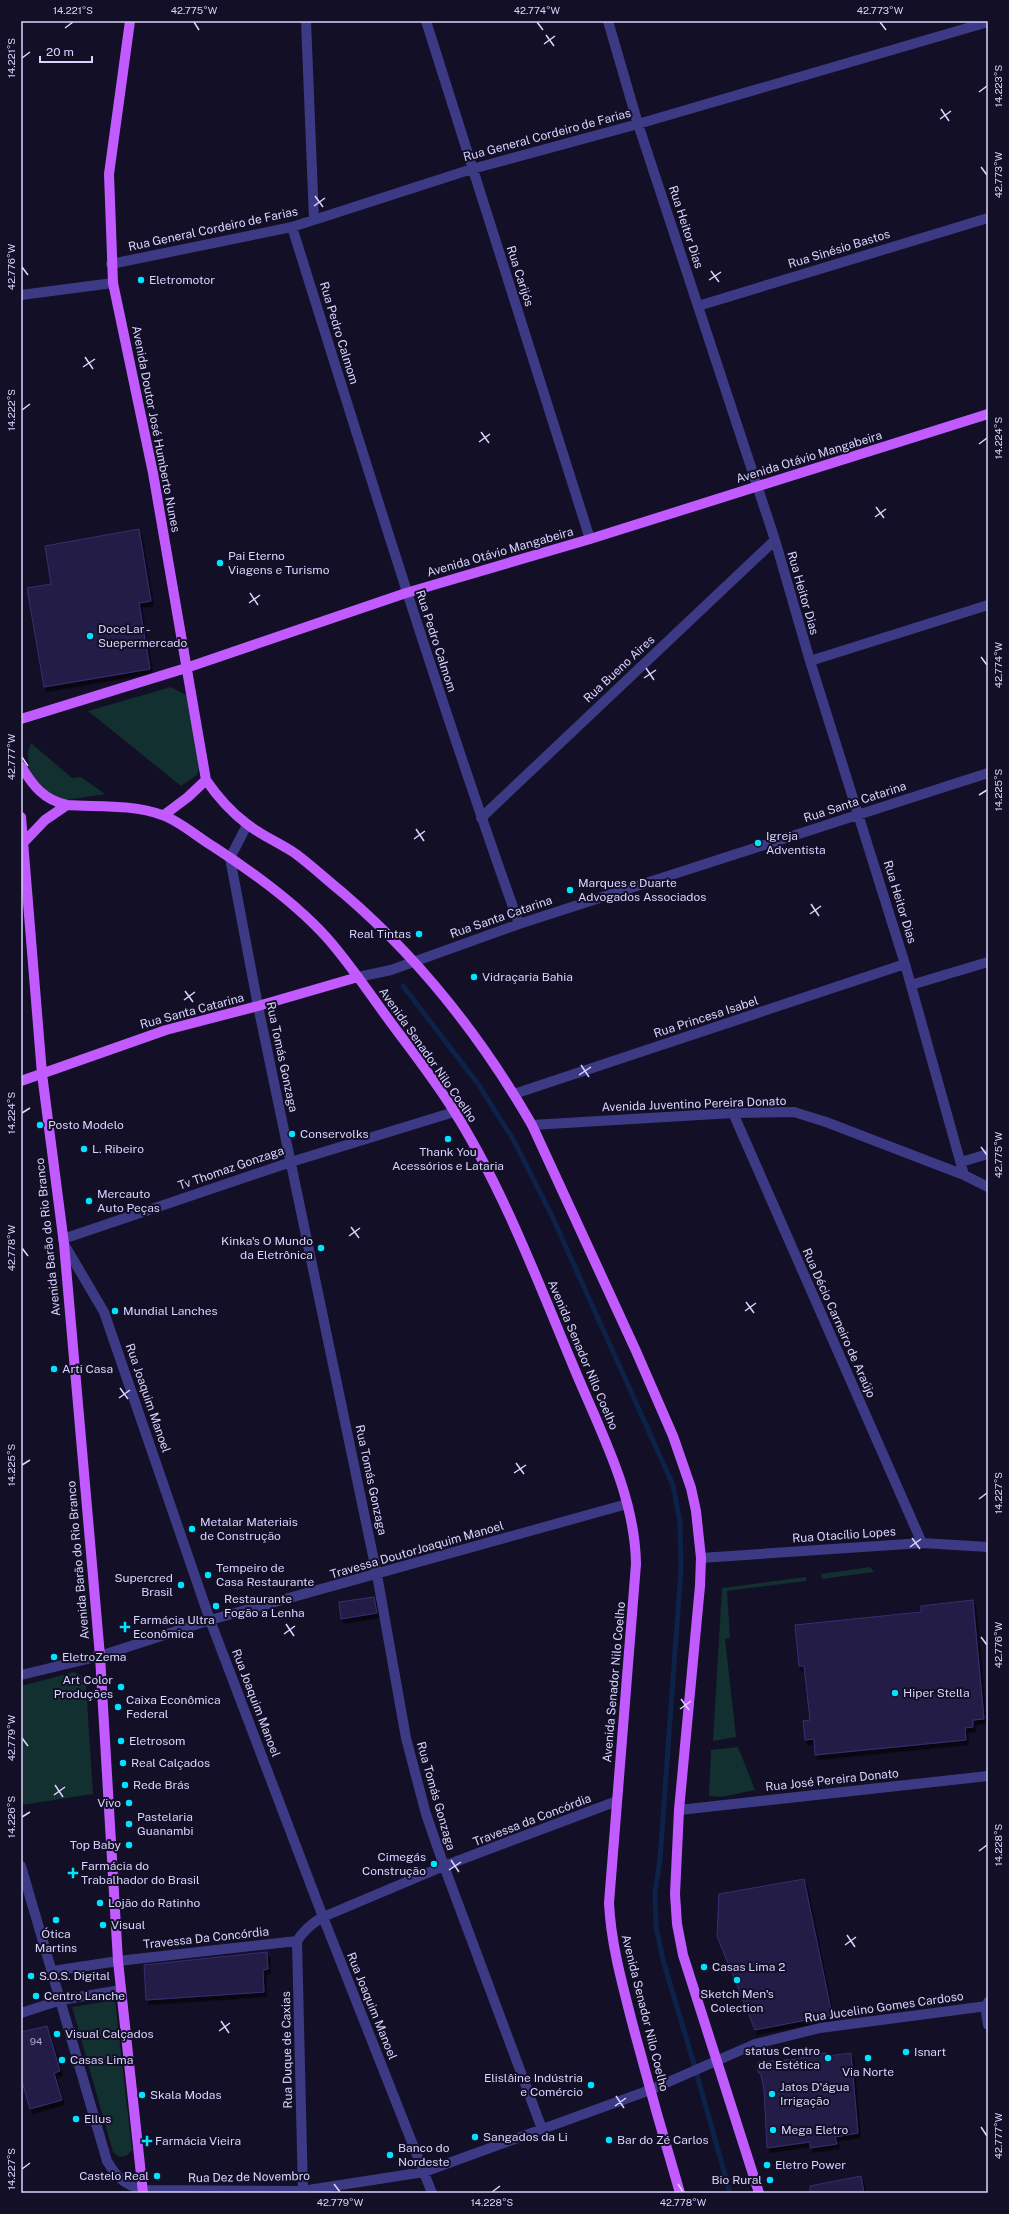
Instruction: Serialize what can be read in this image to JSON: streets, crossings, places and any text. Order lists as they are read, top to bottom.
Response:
{
  "streets": {
    "main road": [
      "Avenida Doutor José Humberto Nunes",
      "Avenida Otávio Mangabeira",
      "Rua Santa Catarina",
      "Avenida Senador Nilo Coelho",
      "Avenida Barão do Rio Branco"
    ],
    "street": [
      "Rua General Cordeiro de Farias",
      "Rua Heitor Dias",
      "Rua Sinésio Bastos",
      "Rua Carijós",
      "Rua Pedro Calmom",
      "Rua Bueno Aires",
      "Rua Princesa Isabel",
      "Rua Tomás Gonzaga",
      "Avenida Juventino Pereira Donato",
      "Tv Thomaz Gonzaga",
      "Rua Décio Carneiro de Araújo",
      "Rua Joaquim Manoel",
      "Rua Otacílio Lopes",
      "Travessa DoutorJoaquim Manoel",
      "Rua José Pereira Donato",
      "Travessa da Concórdia",
      "Travessa Da Concórdia",
      "Rua Jucelino Gomes Cardoso",
      "Rua Duque de Caxias",
      "Rua Dez de Novembro"
    ]
  },
  "crossings": [
    ["Rua General Cordeiro de Farias", "Rua Heitor Dias"],
    ["Rua General Cordeiro de Farias", "Rua Carijós"],
    ["Rua General Cordeiro de Farias", "Rua Pedro Calmom"],
    ["Rua General Cordeiro de Farias", "Avenida Doutor José Humberto Nunes"],
    ["Rua Heitor Dias", "Rua Sinésio Bastos"],
    ["Rua Heitor Dias", "Avenida Otávio Mangabeira"],
    ["Rua Heitor Dias", "Rua Bueno Aires"],
    ["Rua Heitor Dias", "Rua Santa Catarina"],
    ["Rua Heitor Dias", "Rua Princesa Isabel"],
    ["Rua Heitor Dias", "Avenida Juventino Pereira Donato"],
    ["Rua Carijós", "Avenida Otávio Mangabeira"],
    ["Rua Pedro Calmom", "Avenida Otávio Mangabeira"],
    ["Rua Pedro Calmom", "Rua Bueno Aires"],
    ["Rua Pedro Calmom", "Rua Santa Catarina"],
    ["Avenida Doutor José Humberto Nunes", "Avenida Otávio Mangabeira"],
    ["Rua Santa Catarina", "Avenida Senador Nilo Coelho"],
    ["Rua Santa Catarina", "Rua Tomás Gonzaga"],
    ["Rua Santa Catarina", "Avenida Barão do Rio Branco"],
    ["Avenida Senador Nilo Coelho", "Rua Tomás Gonzaga"],
    ["Avenida Senador Nilo Coelho", "Tv Thomaz Gonzaga"],
    ["Avenida Senador Nilo Coelho", "Travessa DoutorJoaquim Manoel"],
    ["Avenida Senador Nilo Coelho", "Travessa da Concórdia"],
    ["Avenida Senador Nilo Coelho", "Rua Dez de Novembro"],
    ["Rua Tomás Gonzaga", "Tv Thomaz Gonzaga"],
    ["Rua Tomás Gonzaga", "Travessa DoutorJoaquim Manoel"],
    ["Rua Tomás Gonzaga", "Travessa da Concórdia"],
    ["Rua Tomás Gonzaga", "Rua Dez de Novembro"],
    ["Avenida Juventino Pereira Donato", "Rua Décio Carneiro de Araújo"],
    ["Tv Thomaz Gonzaga", "Avenida Barão do Rio Branco"],
    ["Tv Thomaz Gonzaga", "Rua Joaquim Manoel"],
    ["Avenida Barão do Rio Branco", "Rua Joaquim Manoel"],
    ["Avenida Barão do Rio Branco", "Travessa DoutorJoaquim Manoel"],
    ["Avenida Barão do Rio Branco", "Travessa Da Concórdia"],
    ["Avenida Barão do Rio Branco", "Rua Dez de Novembro"],
    ["Rua Décio Carneiro de Araújo", "Rua Otacílio Lopes"],
    ["Rua Joaquim Manoel", "Travessa DoutorJoaquim Manoel"],
    ["Rua Joaquim Manoel", "Travessa da Concórdia"],
    ["Rua Joaquim Manoel", "Rua Dez de Novembro"],
    ["Travessa Da Concórdia", "Rua Duque de Caxias"],
    ["Travessa Da Concórdia", "Rua Dez de Novembro"],
    ["Rua Jucelino Gomes Cardoso", "Rua Dez de Novembro"],
    ["Rua Duque de Caxias", "Rua Dez de Novembro"]
  ],
  "places": {
    "other": [
      "Eletromotor",
      "Pai Eterno Viagens e Turismo",
      "DoceLar - Suepermercado",
      "Igreja Adventista",
      "Marques e Duarte Advogados Associados",
      "Real Tintas",
      "Vidraçaria Bahia",
      "Posto Modelo",
      "Conservolks",
      "Thank You Acessórios e Lataria",
      "L. Ribeiro",
      "Mercauto Auto Peças",
      "Kinka's O Mundo da Eletrônica",
      "Mundial Lanches",
      "Arti Casa",
      "Metalar Materiais de Construção",
      "Tempeiro de Casa Restaurante",
      "Supercred Brasil",
      "Restaurante Fogão a Lenha",
      "EletroZema",
      "Art Color Produções",
      "Hiper Stella",
      "Caixa Econômica Federal",
      "Eletrosom",
      "Real Calçados",
      "Rede Brás",
      "Vivo",
      "Pastelaria Guanambi",
      "Top Baby",
      "Cimegás Construção",
      "Lojão do Ratinho",
      "Ótica Martins",
      "Visual",
      "Casas Lima 2",
      "S.O.S. Digital",
      "Sketch Men's Colection",
      "Centro Lanche",
      "Visual Calçados",
      "Isnart",
      "status Centro de Estética",
      "Via Norte",
      "Casas Lima",
      "Elislâine Indústria e Comércio",
      "Jatos D'água Irrigação",
      "Skala Modas",
      "Ellus",
      "Mega Eletro",
      "Sangados da Li",
      "Bar do Zé Carlos",
      "Banco do Nordeste",
      "Eletro Power",
      "Castelo Real",
      "Bio Rural"
    ],
    "health": ["Farmácia Ultra Econômica", "Farmácia do Trabalhador do Brasil", "Farmácia Vieira"]
  },
  "house_numbers": ["94"],
  "scale_bar": "20 m",
  "coordinates": [
    "14.221°S",
    "42.775°W",
    "42.774°W",
    "42.773°W",
    "14.223°S",
    "42.776°W",
    "14.222°S",
    "14.224°S",
    "42.777°W",
    "14.225°S",
    "42.778°W",
    "14.227°S",
    "42.779°W",
    "14.226°S",
    "14.228°S"
  ]
}
